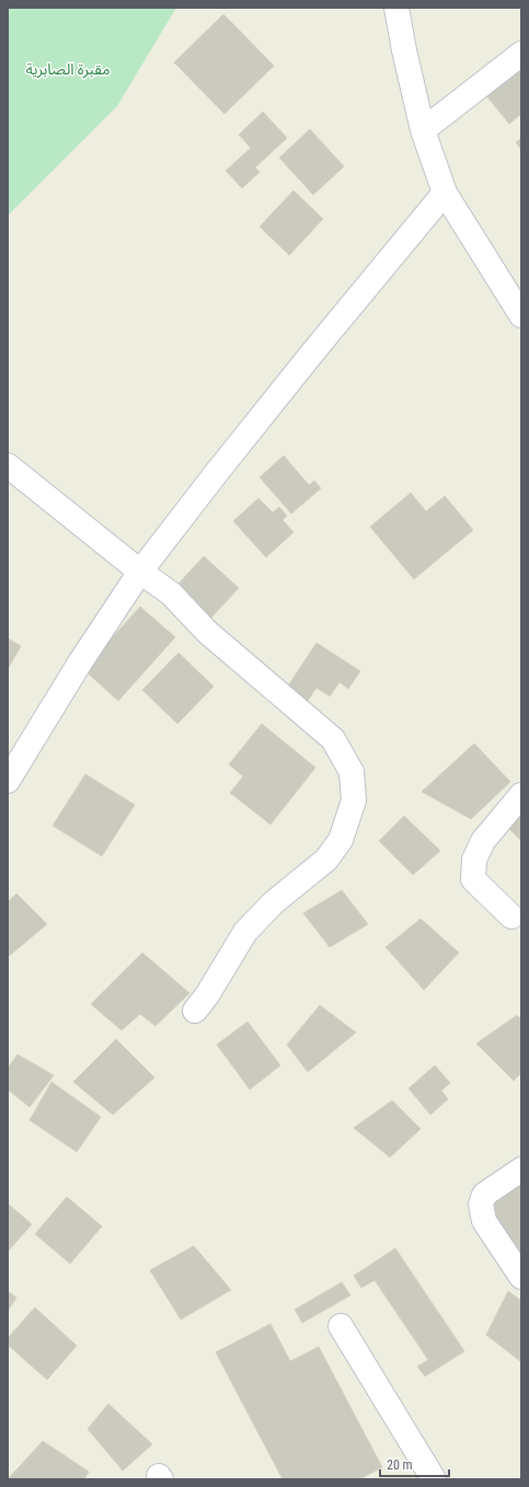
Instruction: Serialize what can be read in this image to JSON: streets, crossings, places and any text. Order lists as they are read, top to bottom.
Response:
{
  "parks": ["مقبرة الصابرية"],
  "scale_bar": "20 m"
}
